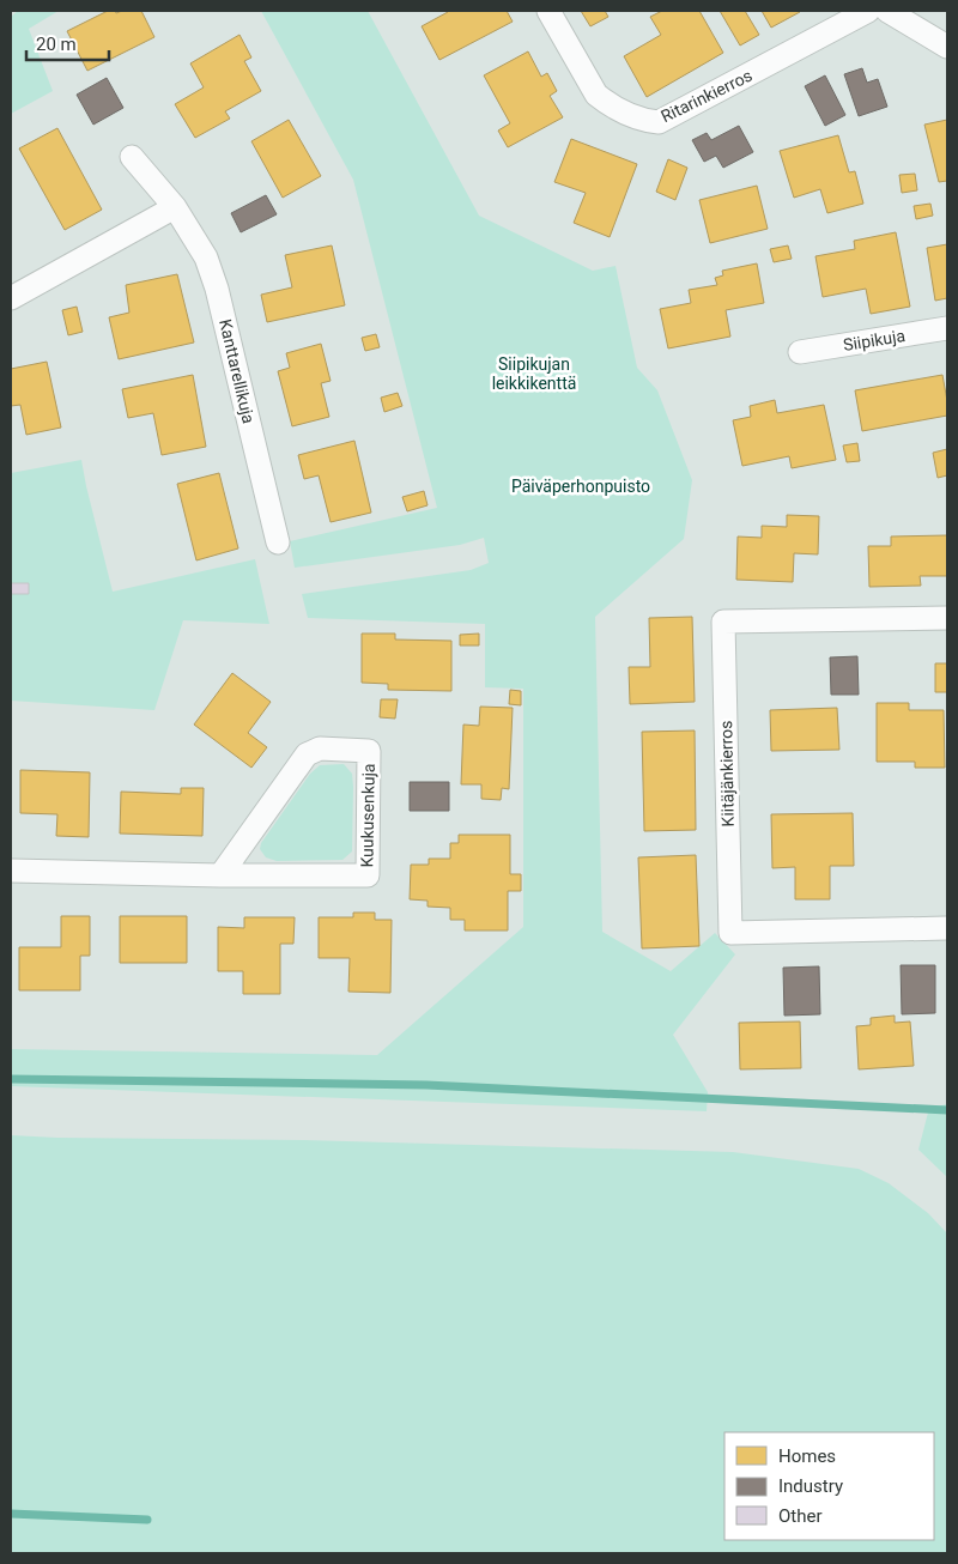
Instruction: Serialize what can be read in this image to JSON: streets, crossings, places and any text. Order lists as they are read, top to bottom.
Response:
{
  "streets": {
    "street": [
      "Ritarinkierros",
      "Siipikuja",
      "Kanttarellikuja",
      "Kiitäjänkierros",
      "Kuukusenkuja"
    ]
  },
  "parks": ["Siipikujan leikkikenttä", "Päiväperhonpuisto"],
  "legend": ["Homes", "Industry", "Other"],
  "scale_bar": "20 m"
}
